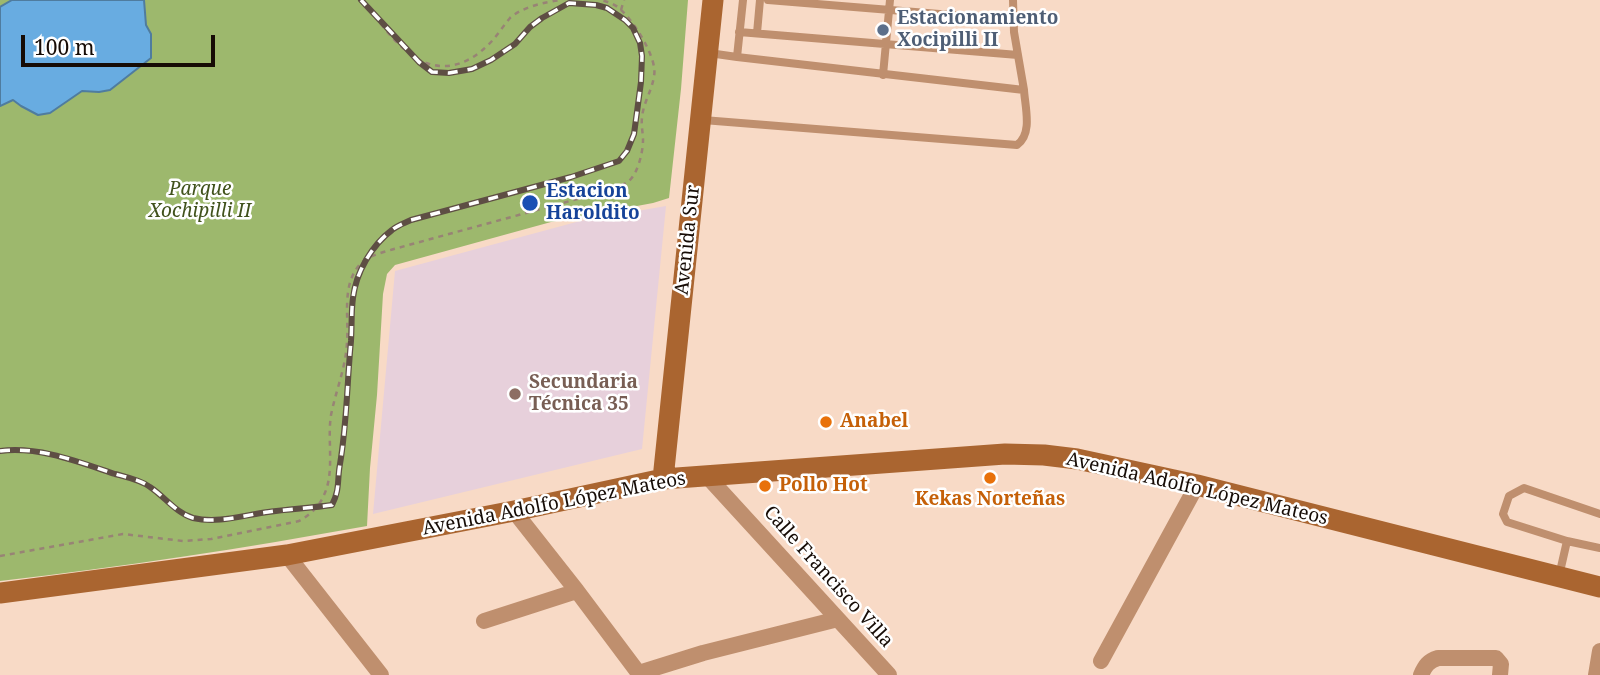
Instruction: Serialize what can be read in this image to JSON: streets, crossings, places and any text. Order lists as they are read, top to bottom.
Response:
{
  "streets": {
    "street": ["Avenida Sur", "Avenida Adolfo López Mateos", "Calle Francisco Villa"]
  },
  "crossings": [
    ["Avenida Sur", "Avenida Adolfo López Mateos"],
    ["Avenida Adolfo López Mateos", "Calle Francisco Villa"]
  ],
  "parks": ["Parque Xochipilli II"],
  "places": [
    "Estacionamiento Xocipilli II",
    "Estacion Haroldito",
    "Secundaria Técnica 35",
    "Anabel",
    "Kekas Norteñas",
    "Pollo Hot"
  ],
  "scale_bar": "100 m"
}
